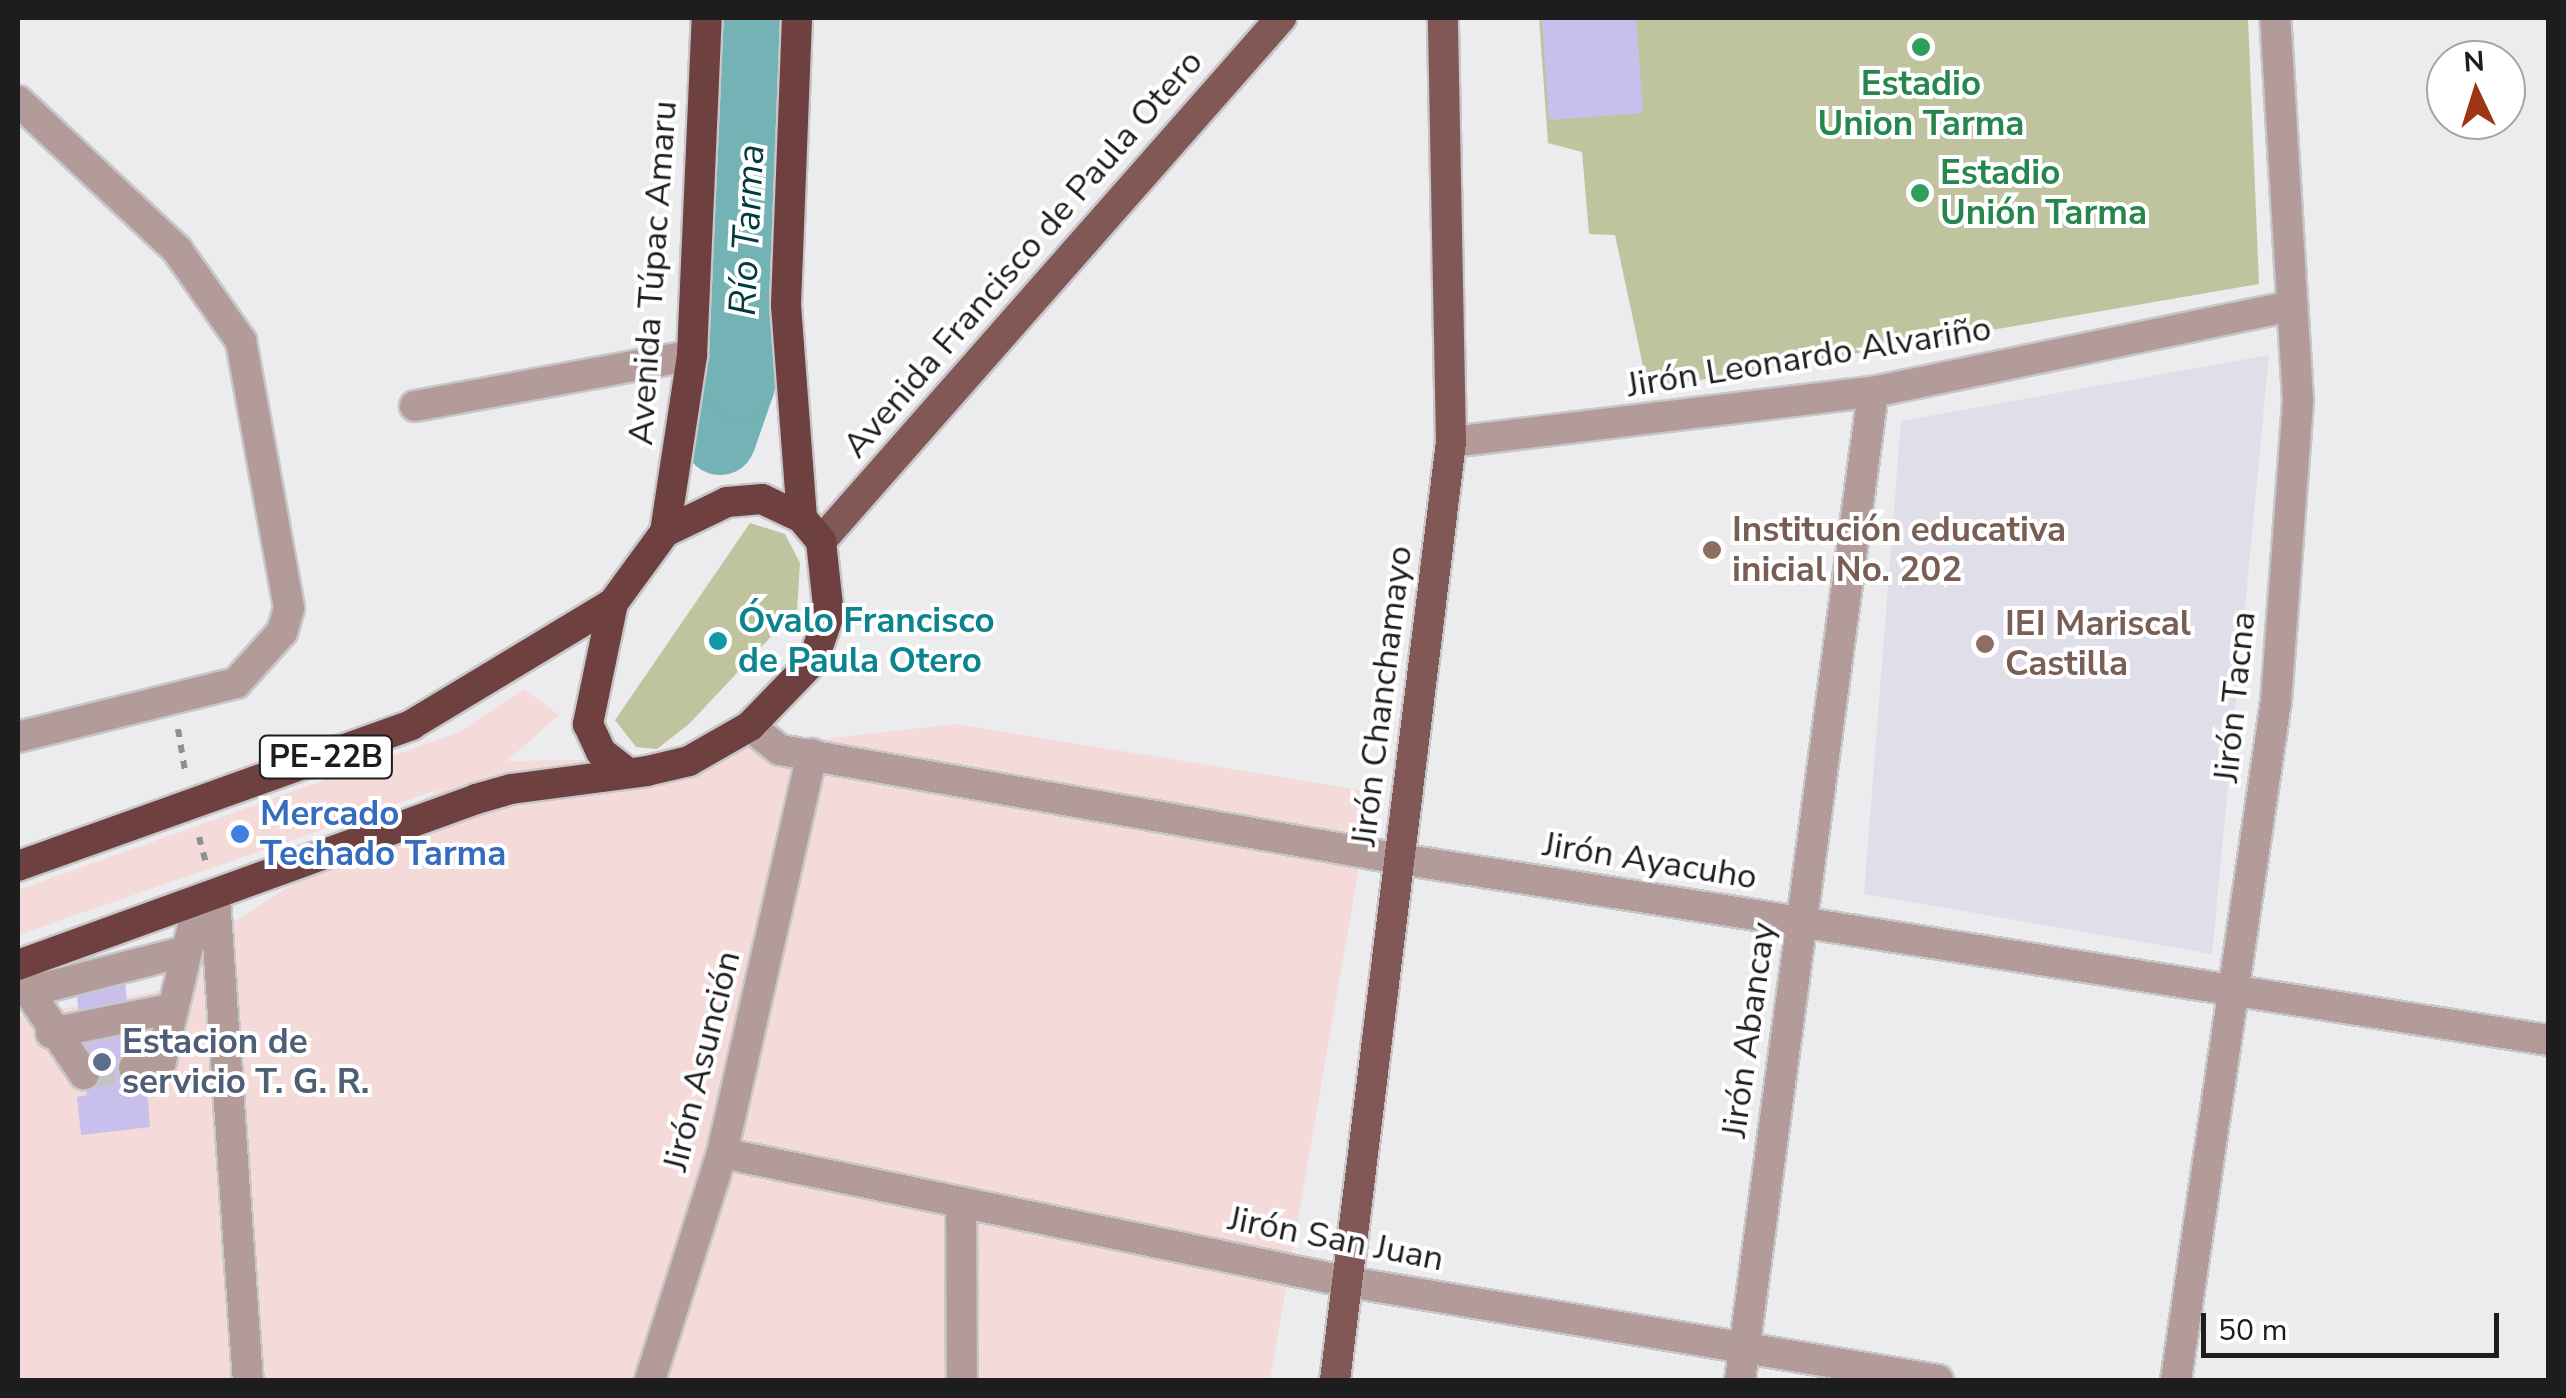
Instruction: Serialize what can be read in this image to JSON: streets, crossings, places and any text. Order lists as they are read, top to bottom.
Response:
{
  "streets": {
    "highway": ["Avenida Túpac Amaru", "PE-22B"],
    "main road": ["Avenida Francisco de Paula Otero", "Jirón Chanchamayo"],
    "street": [
      "Jirón Leonardo Alvariño",
      "Jirón Tacna",
      "Jirón Ayacuho",
      "Jirón Abancay",
      "Jirón Asunción",
      "Jirón San Juan"
    ]
  },
  "crossings": [
    ["Avenida Francisco de Paula Otero", "Avenida Túpac Amaru"],
    ["Avenida Francisco de Paula Otero", "PE-22B"],
    ["Avenida Francisco de Paula Otero", "Jirón Ayacuho"],
    ["Avenida Túpac Amaru", "PE-22B"],
    ["Avenida Túpac Amaru", "Jirón Ayacuho"],
    ["Jirón Leonardo Alvariño", "Jirón Chanchamayo"],
    ["Jirón Leonardo Alvariño", "Jirón Tacna"],
    ["Jirón Leonardo Alvariño", "Jirón Abancay"],
    ["Jirón Chanchamayo", "Jirón Ayacuho"],
    ["Jirón Chanchamayo", "Jirón San Juan"],
    ["Jirón Tacna", "Jirón Ayacuho"],
    ["PE-22B", "Jirón Ayacuho"],
    ["Jirón Ayacuho", "Jirón Abancay"],
    ["Jirón Ayacuho", "Jirón Asunción"],
    ["Jirón Abancay", "Jirón San Juan"],
    ["Jirón Asunción", "Jirón San Juan"]
  ],
  "water": ["Río Tarma"],
  "places": [
    "Estadio Union Tarma",
    "Estadio Unión Tarma",
    "Institución educativa inicial No. 202",
    "Óvalo Francisco de Paula Otero",
    "IEI Mariscal Castilla",
    "Mercado Techado Tarma",
    "Estacion de servicio T. G. R."
  ],
  "scale_bar": "50 m",
  "north": "top"
}
